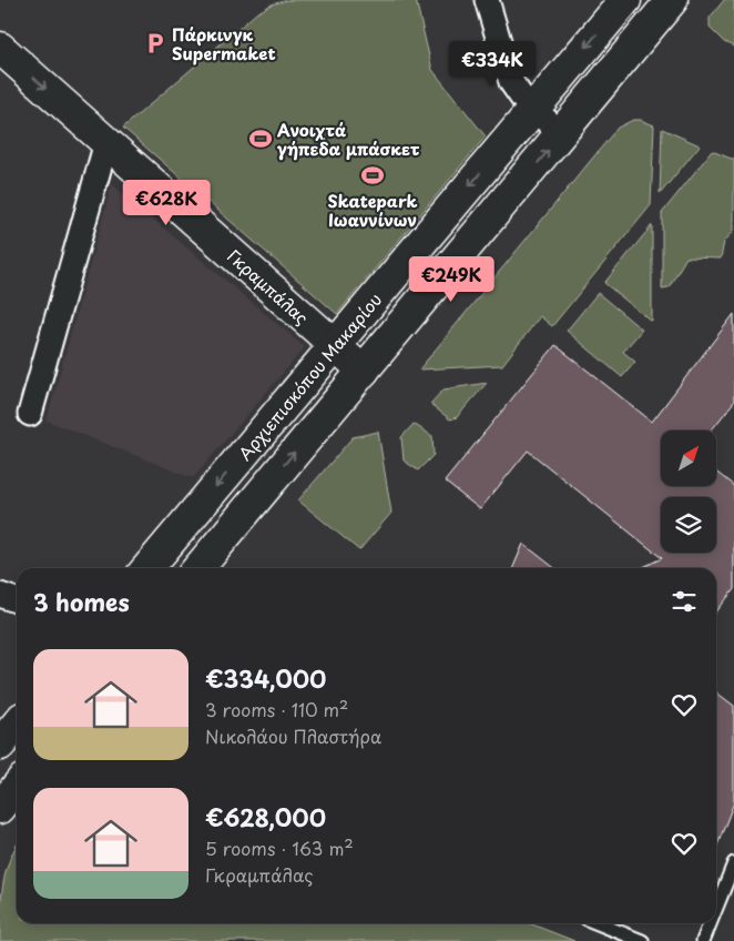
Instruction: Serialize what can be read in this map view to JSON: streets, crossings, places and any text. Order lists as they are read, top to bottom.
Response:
{
  "streets": {
    "main road": ["Γκραμπάλας", "Αρχιεπισκόπου Μακαρίου"]
  },
  "crossings": [
    ["Γκραμπάλας", "Αρχιεπισκόπου Μακαρίου"]
  ],
  "places": {
    "parking": ["Πάρκινγκ Supermaket"],
    "sports": ["Ανοιχτά γήπεδα μπάσκετ", "Skatepark Ιωαννίνων"]
  },
  "north": "top right",
  "page": {
    "price": ["€334K", "€628K", "€249K"],
    "heading": "3 homes",
    "list": [
      {
        "name": "€334,000",
        "note": "3 rooms · 110 m² · Νικολάου Πλαστήρα"
      },
      {
        "name": "€628,000",
        "note": "5 rooms · 163 m² · Γκραμπάλας"
      }
    ]
  }
}
